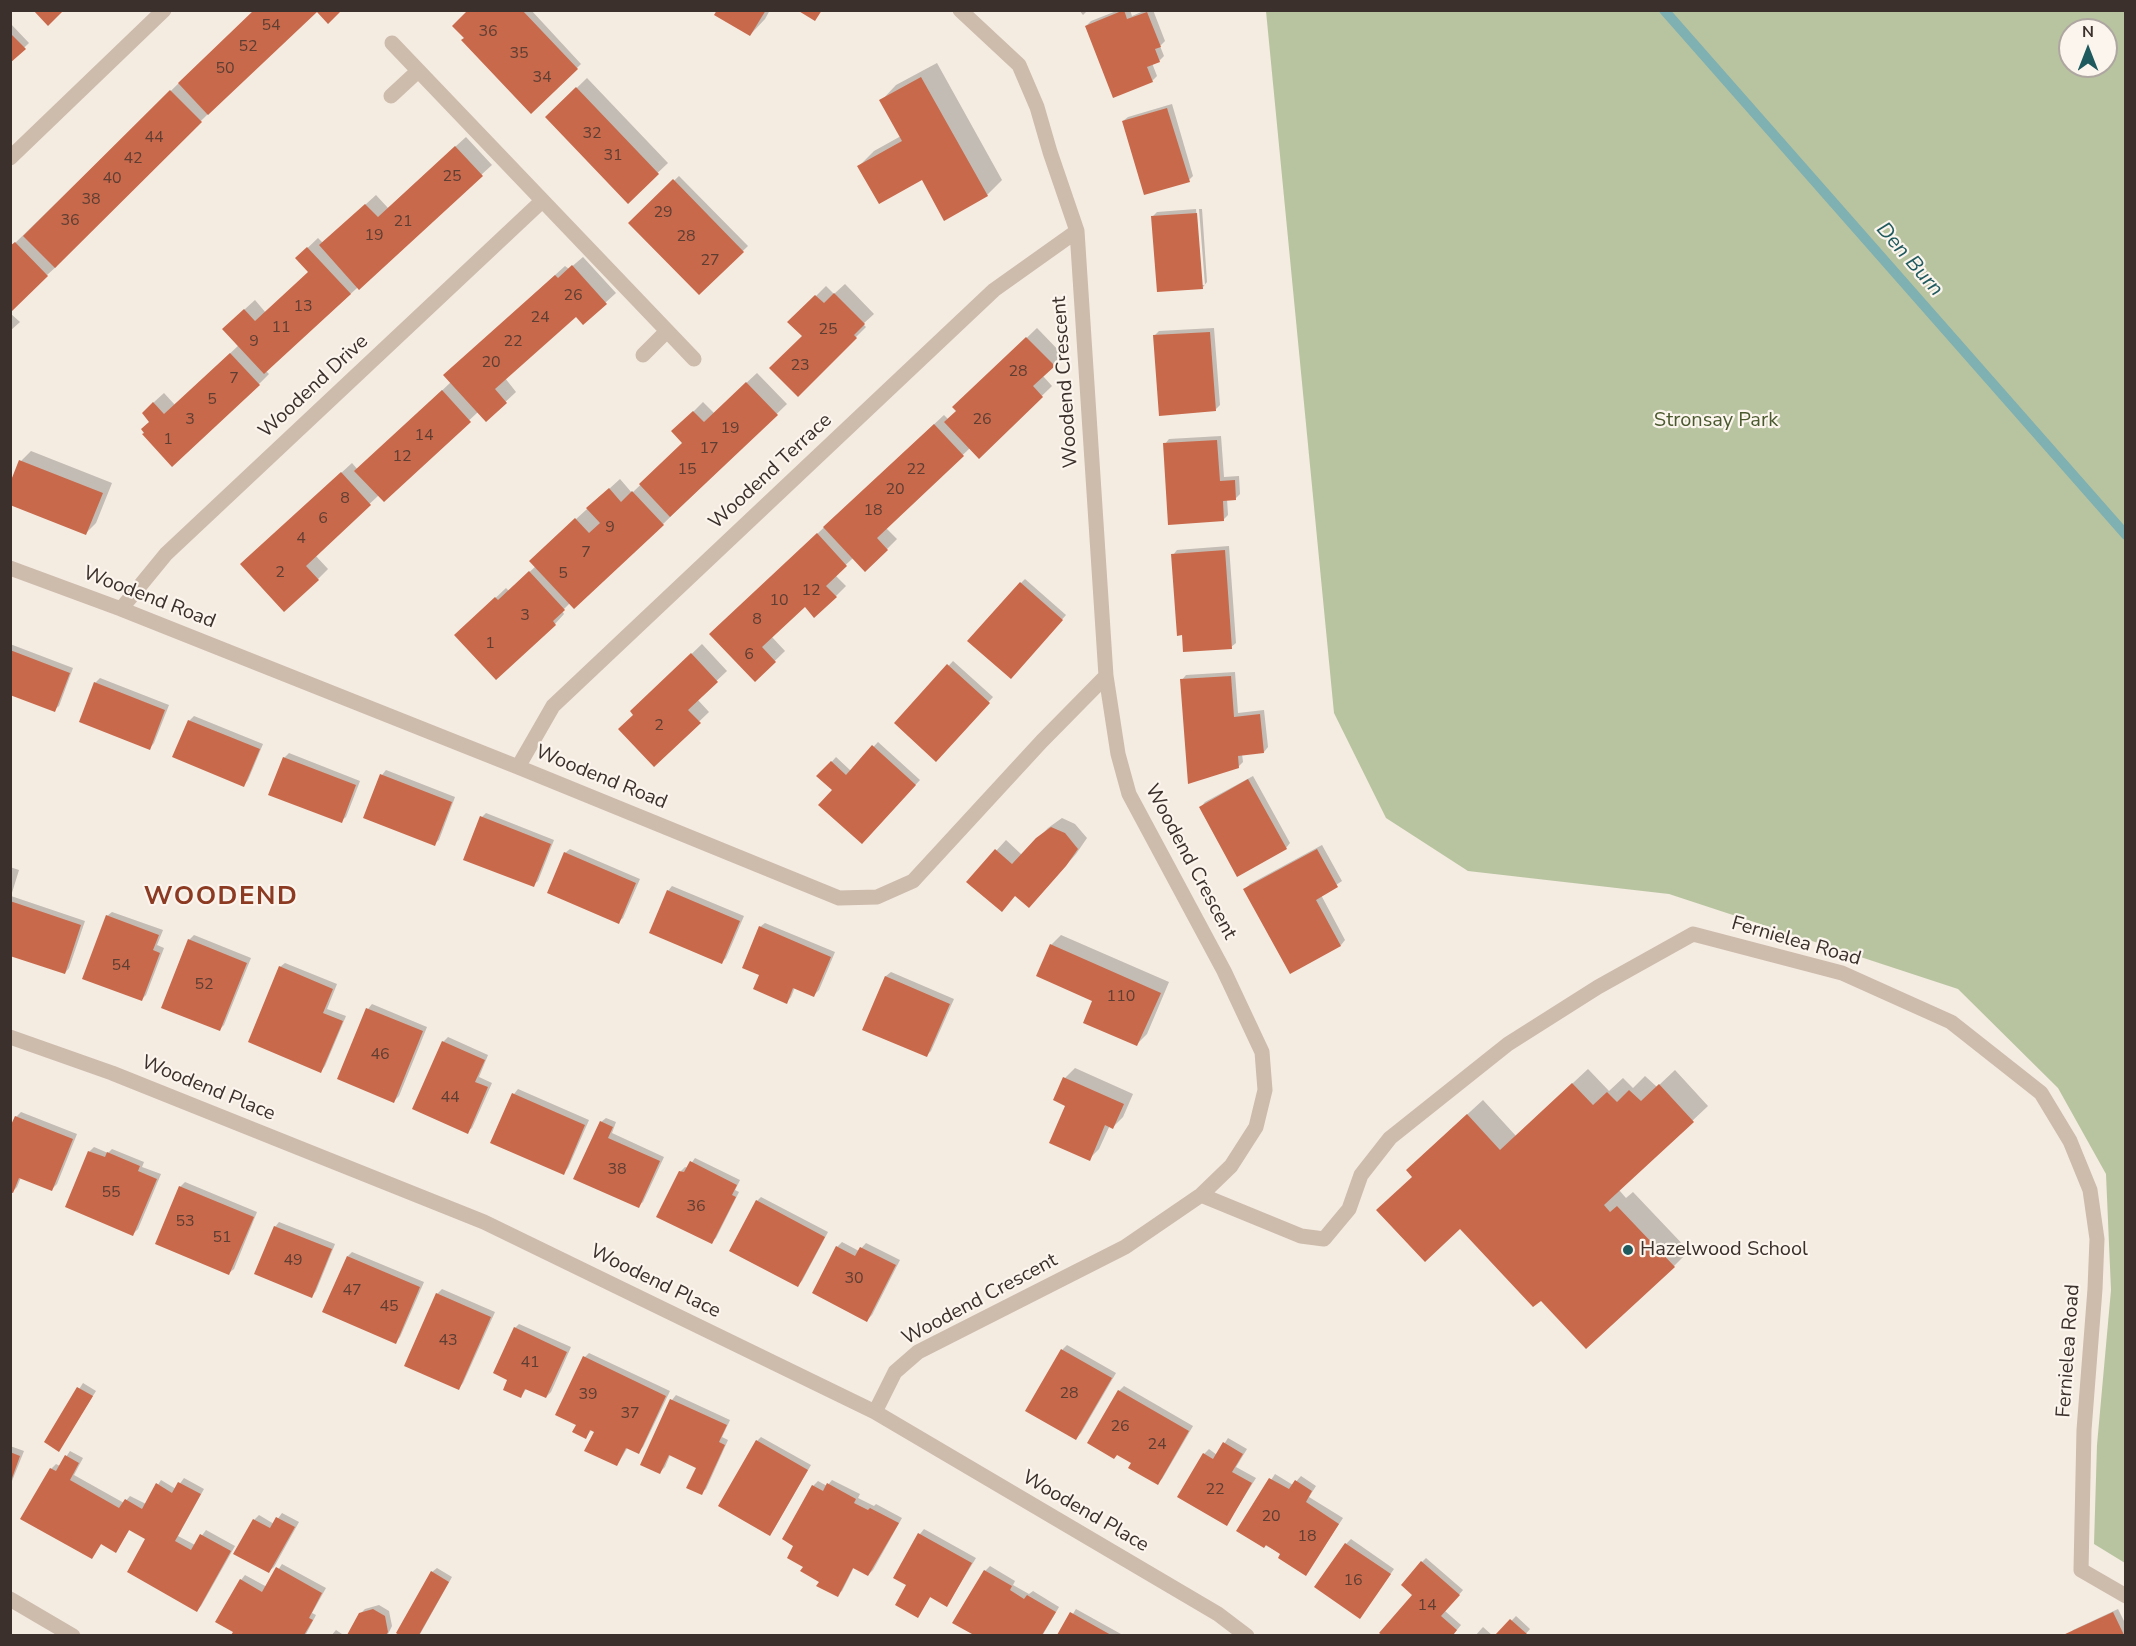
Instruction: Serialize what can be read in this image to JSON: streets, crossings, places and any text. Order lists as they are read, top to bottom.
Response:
{
  "streets": {
    "street": [
      "Woodend Crescent",
      "Woodend Drive",
      "Woodend Terrace",
      "Woodend Road",
      "Fernielea Road",
      "Woodend Place"
    ]
  },
  "crossings": [
    ["Woodend Crescent", "Woodend Terrace"],
    ["Woodend Crescent", "Woodend Road"],
    ["Woodend Crescent", "Fernielea Road"],
    ["Woodend Crescent", "Woodend Place"],
    ["Woodend Drive", "Woodend Road"],
    ["Woodend Terrace", "Woodend Road"]
  ],
  "districts": ["WOODEND"],
  "water": ["Den Burn"],
  "parks": ["Stronsay Park"],
  "places": ["Hazelwood School"],
  "house_numbers": [
    "54",
    "36",
    "52",
    "35",
    "50",
    "34",
    "32",
    "44",
    "31",
    "42",
    "25",
    "40",
    "38",
    "29",
    "36",
    "21",
    "19",
    "28",
    "27",
    "26",
    "13",
    "24",
    "11",
    "25",
    "9",
    "22",
    "20",
    "23",
    "28",
    "7",
    "5",
    "3",
    "26",
    "19",
    "14",
    "1",
    "17",
    "12",
    "15",
    "22",
    "20",
    "8",
    "18",
    "6",
    "9",
    "4",
    "7",
    "2",
    "5",
    "12",
    "10",
    "3",
    "8",
    "1",
    "6",
    "2",
    "54",
    "52",
    "110",
    "46",
    "44",
    "38",
    "55",
    "36",
    "53",
    "51",
    "49",
    "30",
    "47",
    "45",
    "43",
    "41",
    "28",
    "39",
    "37",
    "26",
    "24",
    "22",
    "20",
    "18",
    "16",
    "14"
  ],
  "north": "top"
}
